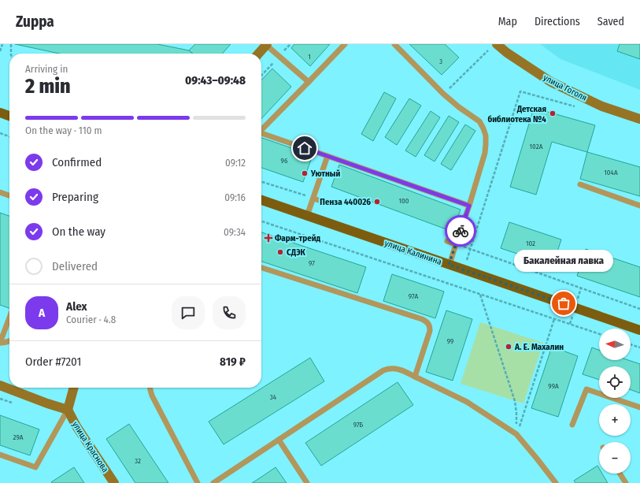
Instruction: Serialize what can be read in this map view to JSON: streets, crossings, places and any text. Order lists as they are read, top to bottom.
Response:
{
  "streets": {
    "main road": ["улица Калинина"],
    "street": ["улица Гоголя", "улица Краснова"]
  },
  "places": {
    "other": [
      "Детская библиотека №4",
      "Уютный",
      "Пенза 440026",
      "СДЭК",
      "Бакалейная лавка",
      "А. Е. Махалин"
    ],
    "health": ["Фарм-трейд"]
  },
  "house_numbers": [
    "1",
    "3",
    "102А",
    "96",
    "104А",
    "100",
    "102",
    "97",
    "97А",
    "99",
    "99А",
    "34",
    "97Б",
    "29А",
    "32"
  ],
  "north": "left",
  "page": {
    "header": "Zuppa",
    "nav": ["Map", "Directions", "Saved"],
    "heading": ["2 min", "Arriving in", "09:43–09:48"],
    "panel": [
      "Alex",
      "Courier · 4.8",
      "Order #7201",
      "819 ₽"
    ],
    "bar": "On the way · 110 m",
    "list": [
      ["Confirmed", "09:12"],
      ["Preparing", "09:16"],
      ["On the way", "09:34"],
      "Delivered"
    ],
    "bubble": "Бакалейная лавка",
    "round": "A",
    "map_buttons": ["+", "−"]
  }
}
